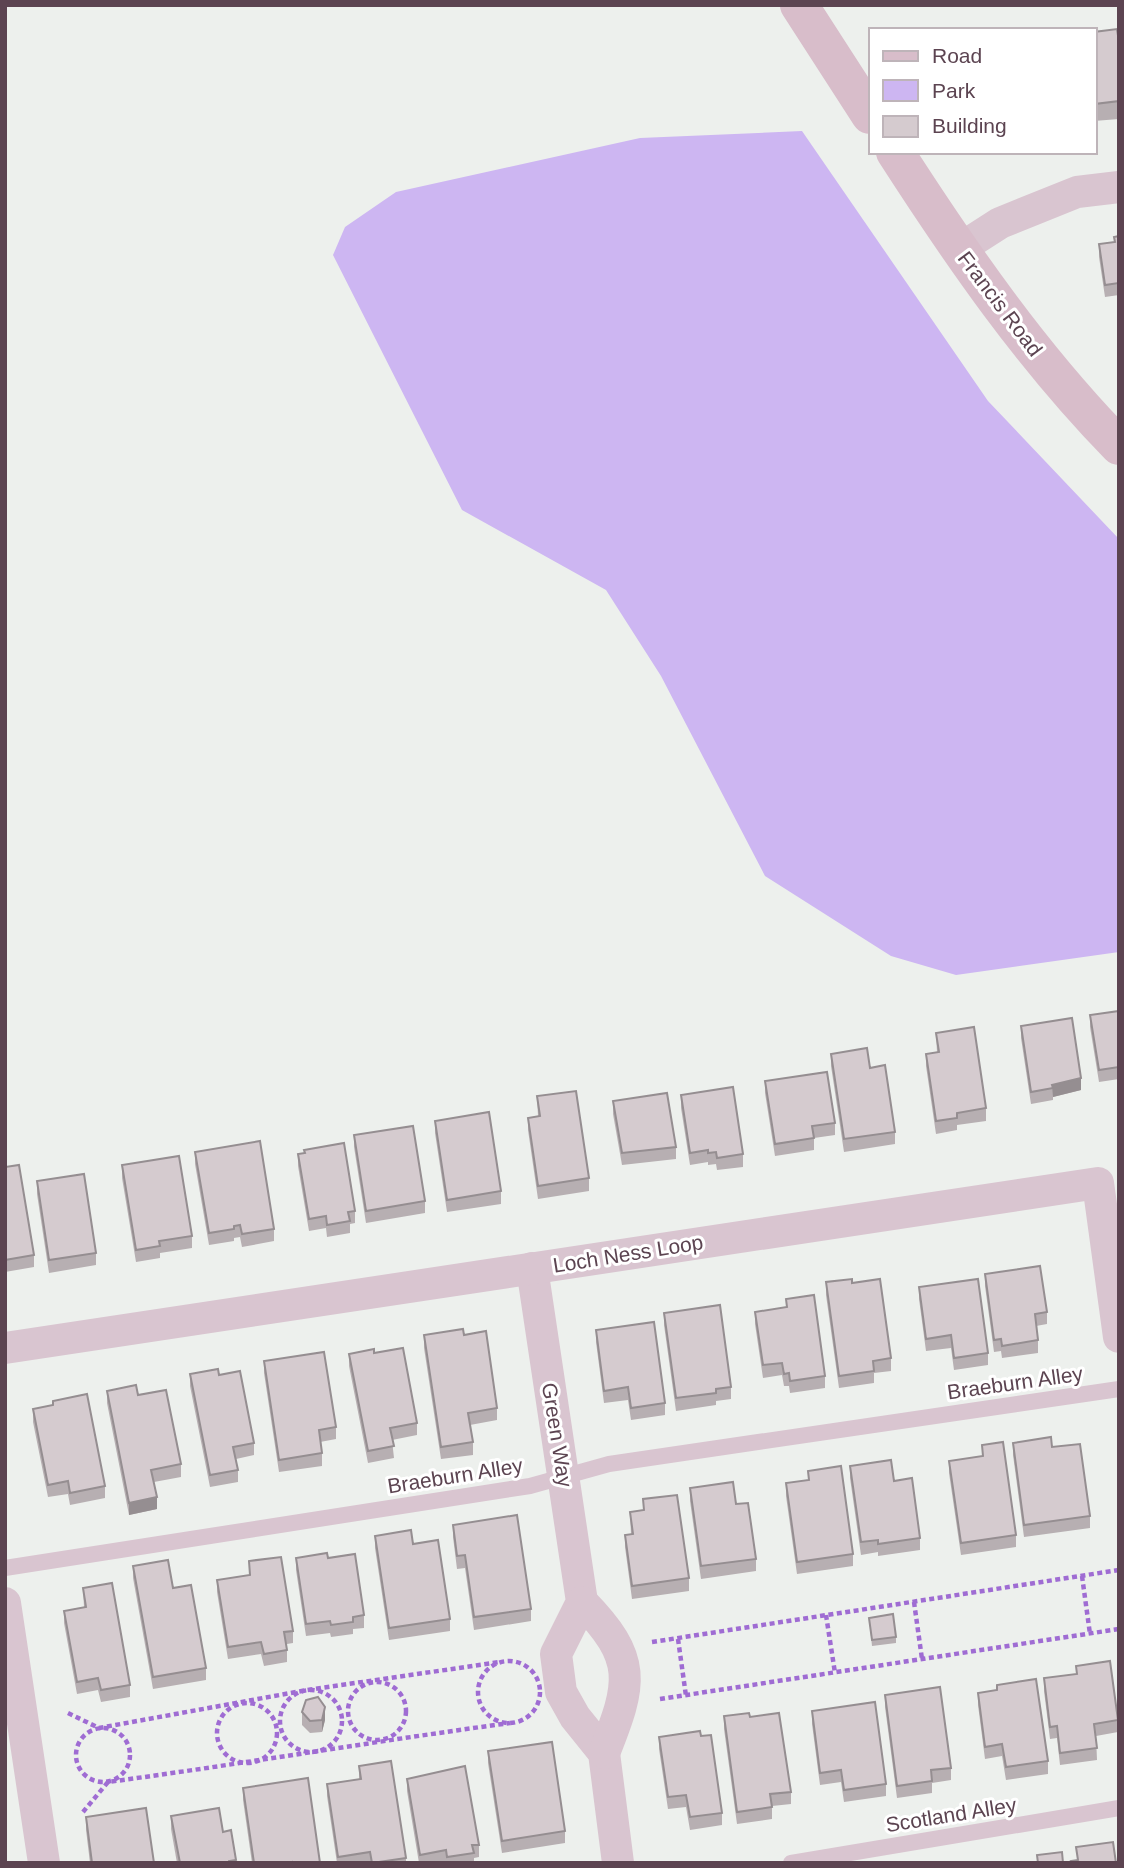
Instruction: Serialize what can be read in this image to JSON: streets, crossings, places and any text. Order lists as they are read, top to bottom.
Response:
{
  "streets": {
    "street": ["Francis Road", "Loch Ness Loop", "Green Way"],
    "lane": ["Braeburn Alley", "Scotland Alley"]
  },
  "crossings": [
    ["Loch Ness Loop", "Green Way"],
    ["Braeburn Alley", "Green Way"]
  ],
  "legend": ["Road", "Park", "Building"]
}
